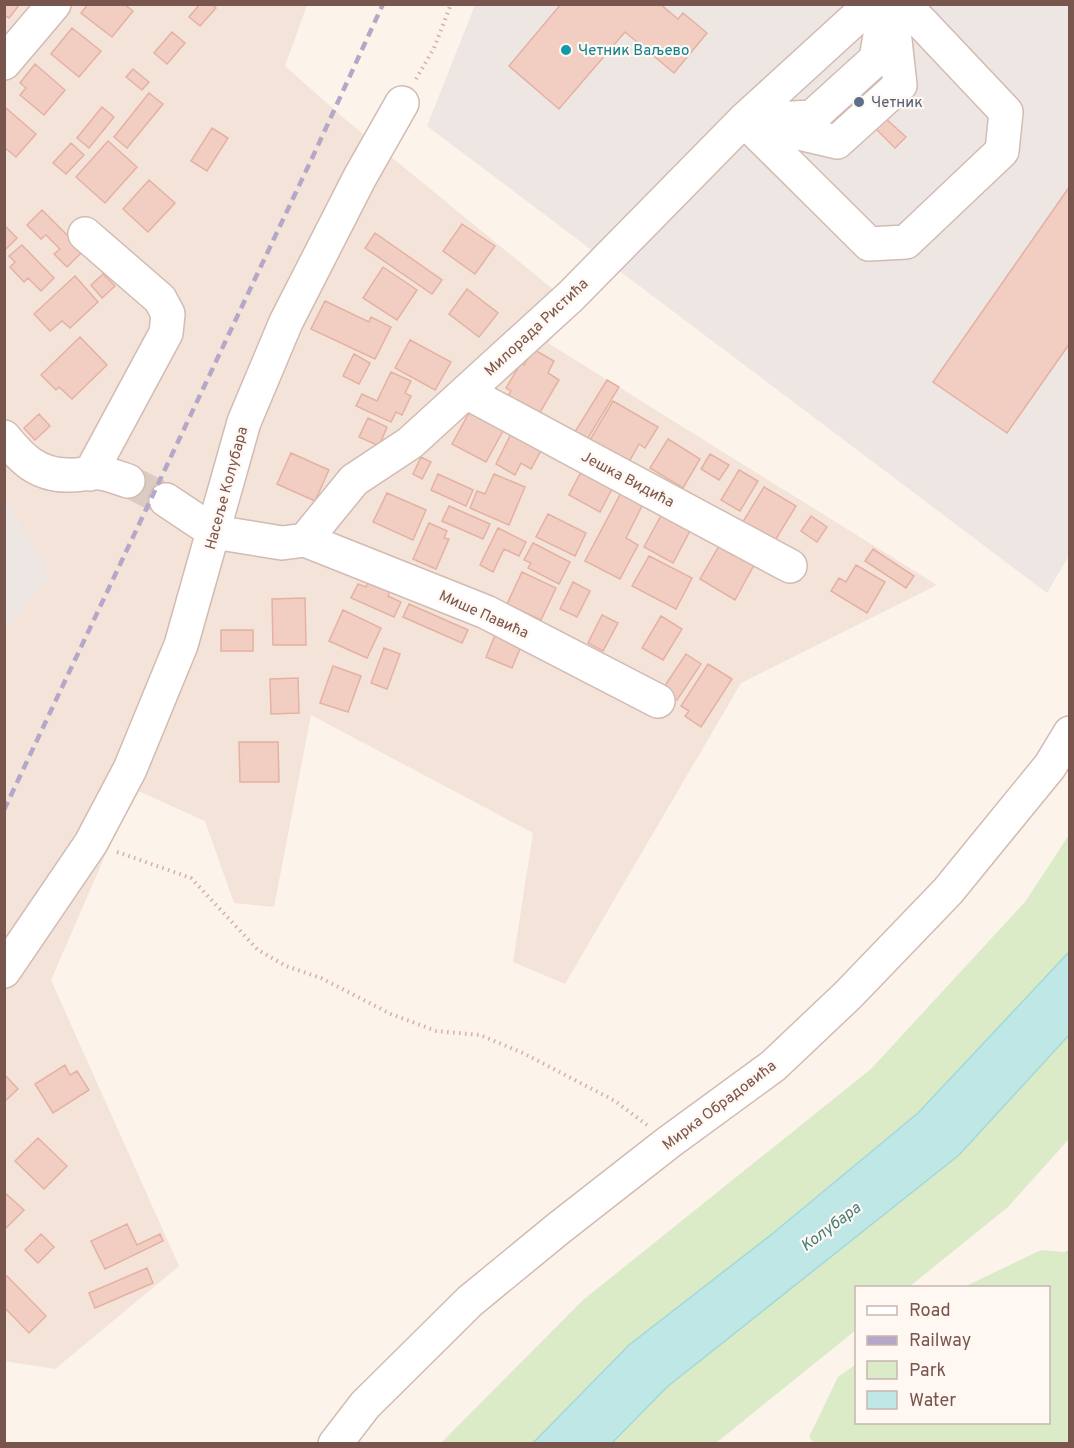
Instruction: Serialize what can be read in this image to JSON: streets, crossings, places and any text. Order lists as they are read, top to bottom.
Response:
{
  "streets": {
    "street": [
      "Милорада Ристића",
      "Јешка Видића",
      "Насеље Колубара",
      "Мише Павића",
      "Мирка Обрадовића"
    ]
  },
  "crossings": [
    ["Милорада Ристића", "Јешка Видића"],
    ["Милорада Ристића", "Мише Павића"]
  ],
  "water": ["Колубара"],
  "places": ["Четник Ваљево", "Четник"],
  "legend": [
    "Road",
    "Railway",
    "Park",
    "Water"
  ]
}
